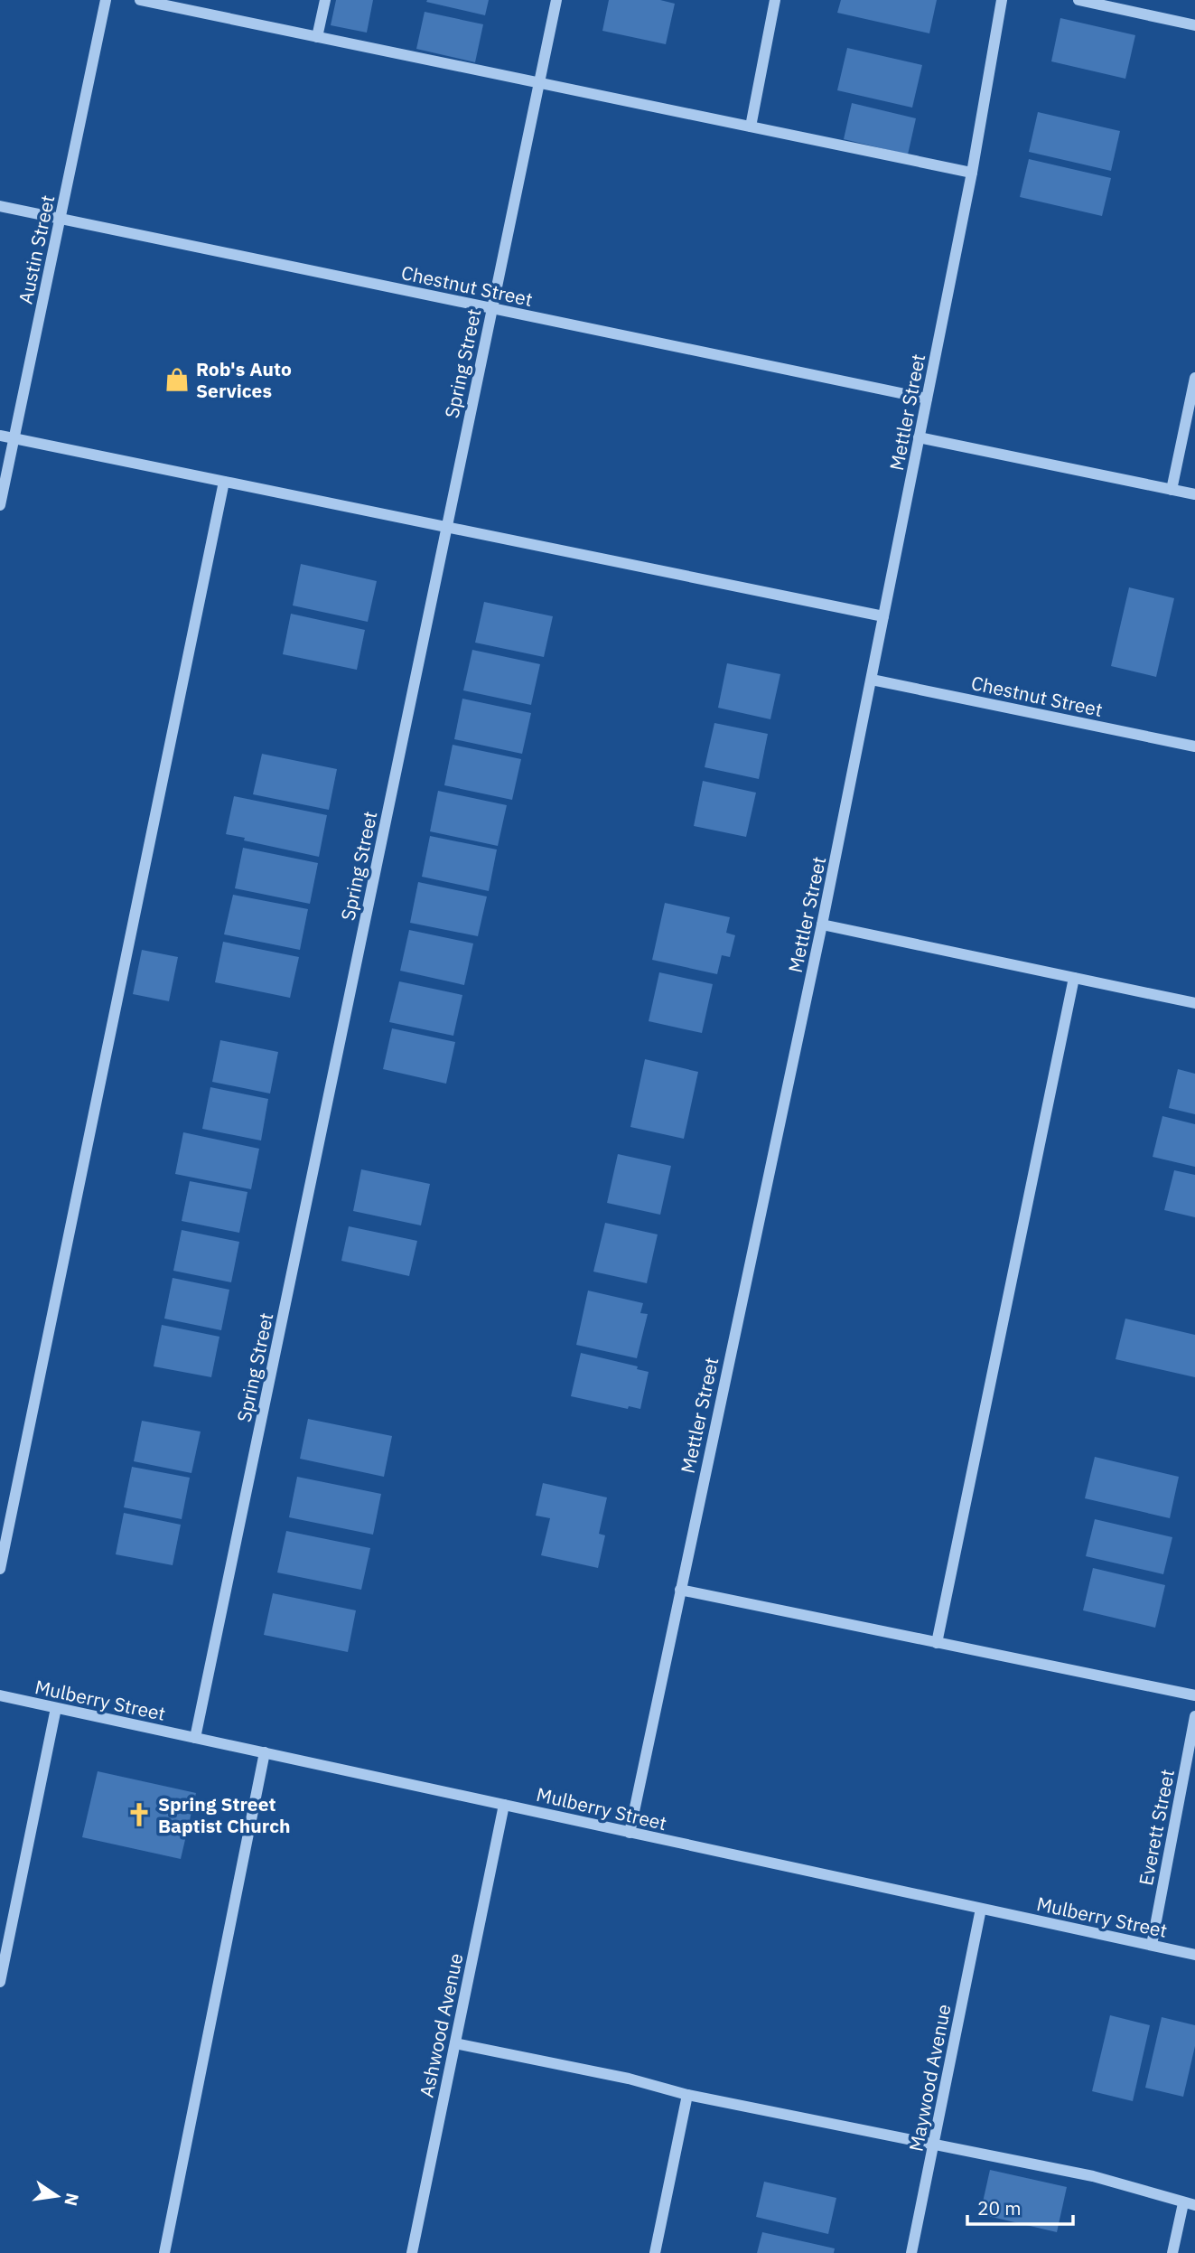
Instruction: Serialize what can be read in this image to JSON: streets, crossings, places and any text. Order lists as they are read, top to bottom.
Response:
{
  "streets": {
    "street": [
      "Austin Street",
      "Chestnut Street",
      "Spring Street",
      "Mettler Street",
      "Mulberry Street",
      "Everett Street",
      "Ashwood Avenue",
      "Maywood Avenue"
    ]
  },
  "crossings": [
    ["Austin Street", "Chestnut Street"],
    ["Chestnut Street", "Spring Street"],
    ["Chestnut Street", "Mettler Street"],
    ["Spring Street", "Mulberry Street"],
    ["Mettler Street", "Mulberry Street"],
    ["Mulberry Street", "Everett Street"],
    ["Mulberry Street", "Ashwood Avenue"],
    ["Mulberry Street", "Maywood Avenue"]
  ],
  "places": {
    "shop": ["Rob's Auto Services"],
    "church": ["Spring Street Baptist Church"]
  },
  "scale_bar": "20 m",
  "north": "right"
}
